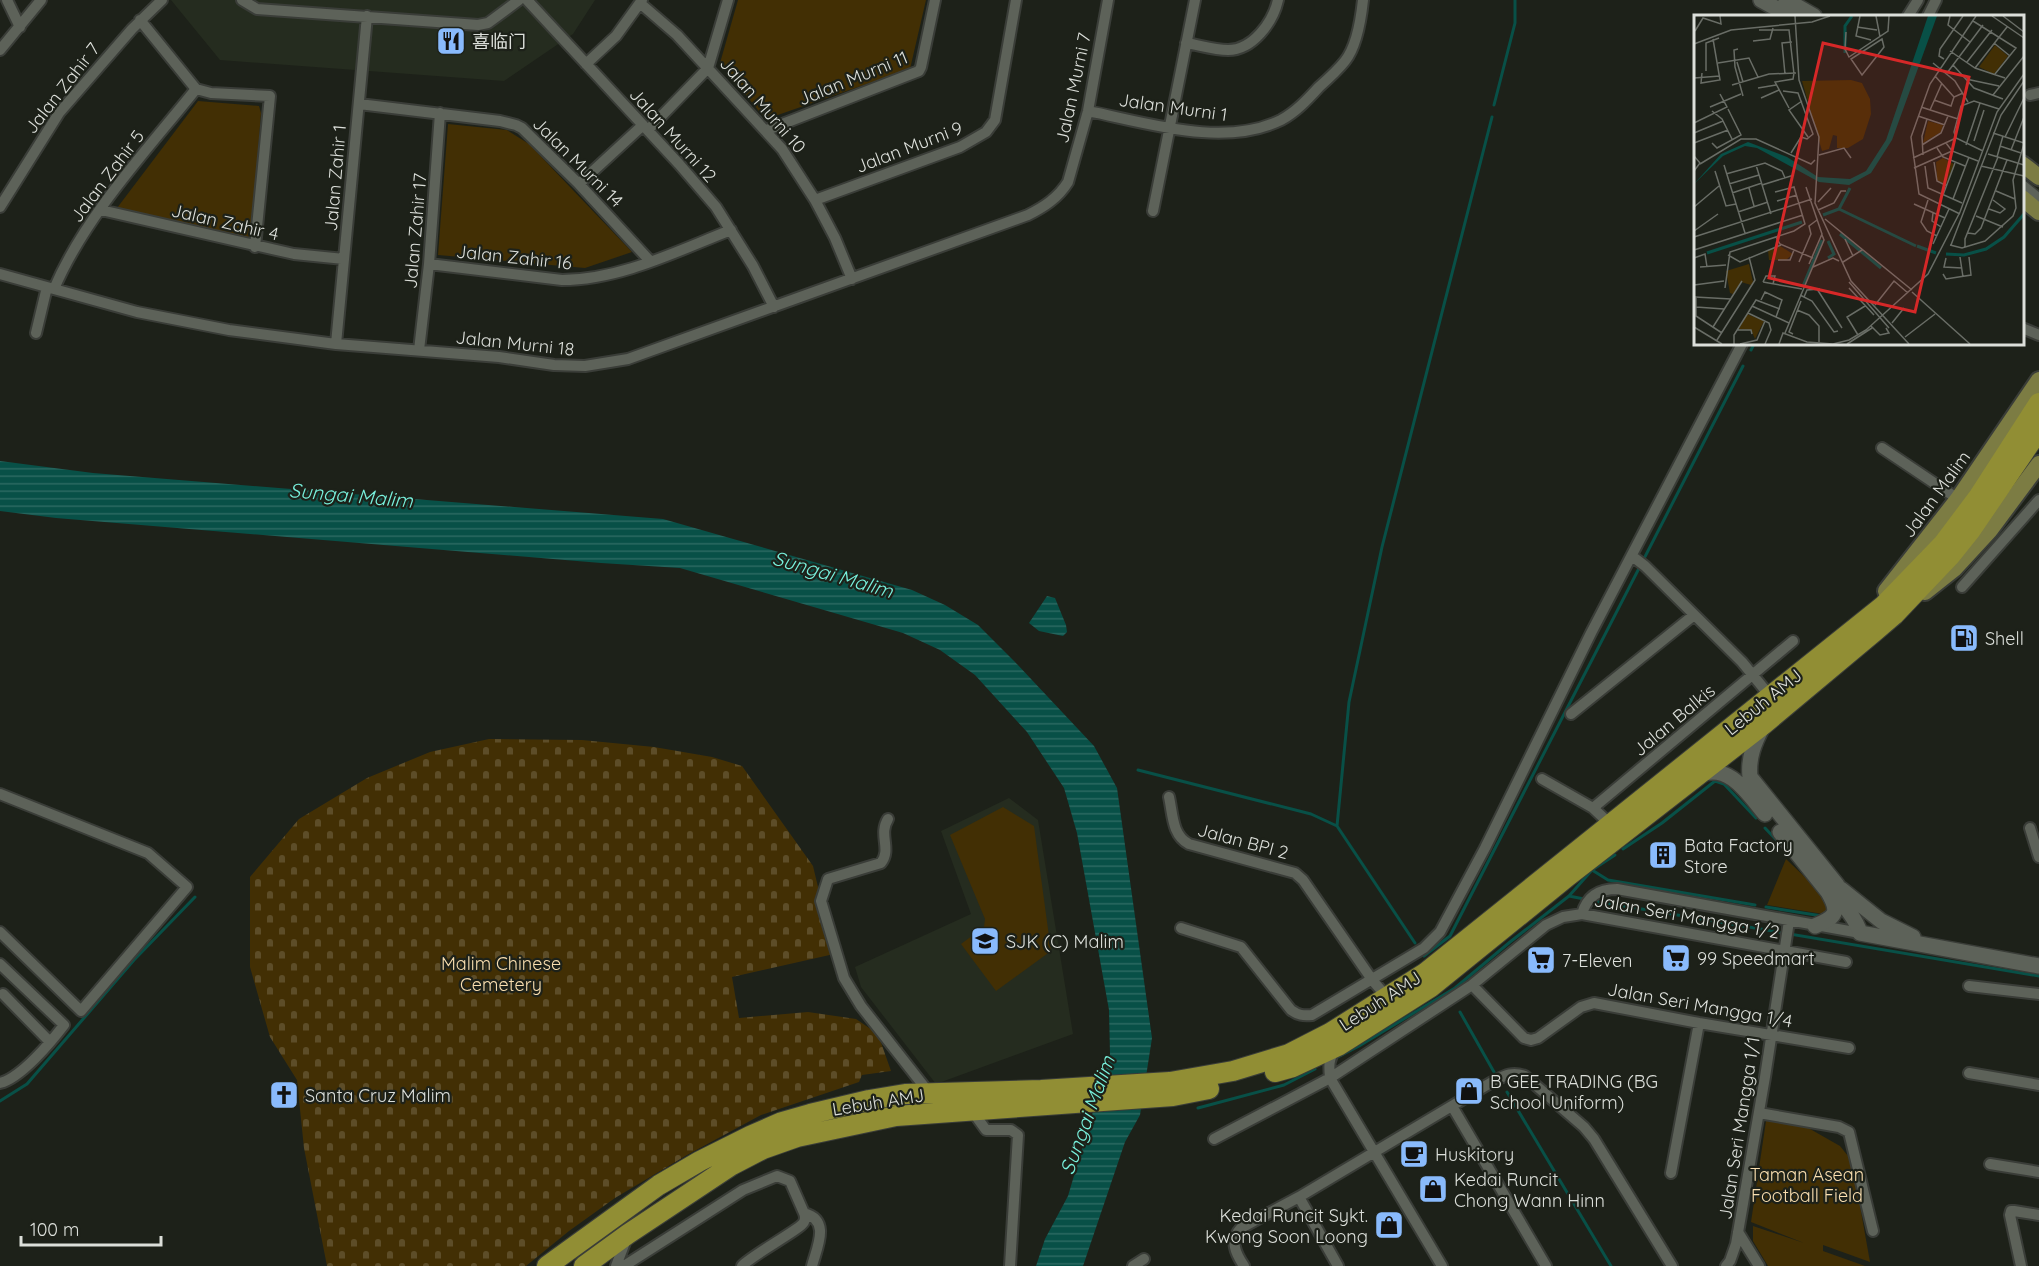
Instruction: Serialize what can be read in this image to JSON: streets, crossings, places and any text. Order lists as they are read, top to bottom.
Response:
{
  "streets": {
    "highway": ["Lebuh AMJ"],
    "main road": ["Jalan Malim"],
    "street": [
      "Jalan Murni 11",
      "Jalan Zahir 7",
      "Jalan Murni 7",
      "Jalan Murni 10",
      "Jalan Murni 1",
      "Jalan Murni 12",
      "Jalan Murni 9",
      "Jalan Murni 14",
      "Jalan Zahir 5",
      "Jalan Zahir 1",
      "Jalan Zahir 4",
      "Jalan Zahir 17",
      "Jalan Zahir 16",
      "Jalan Murni 18",
      "Jalan Balkis",
      "Jalan BPI 2",
      "Jalan Seri Mangga 1/2",
      "Jalan Seri Mangga 1/4",
      "Jalan Seri Mangga 1/1"
    ]
  },
  "crossings": [
    ["Jalan Murni 11", "Jalan Murni 10"],
    ["Jalan Murni 7", "Jalan Murni 1"],
    ["Jalan Murni 7", "Jalan Murni 18"],
    ["Jalan Murni 10", "Jalan Murni 9"],
    ["Jalan Murni 10", "Jalan Murni 18"],
    ["Jalan Murni 12", "Jalan Zahir 16"],
    ["Jalan Murni 12", "Jalan Murni 18"],
    ["Jalan Murni 14", "Jalan Zahir 1"],
    ["Jalan Murni 14", "Jalan Zahir 17"],
    ["Jalan Murni 14", "Jalan Zahir 16"],
    ["Jalan Zahir 5", "Jalan Zahir 4"],
    ["Jalan Zahir 5", "Jalan Murni 18"],
    ["Jalan Zahir 1", "Jalan Zahir 4"],
    ["Jalan Zahir 1", "Jalan Murni 18"],
    ["Jalan Zahir 17", "Jalan Zahir 16"],
    ["Jalan Zahir 17", "Jalan Murni 18"],
    ["Jalan Malim", "Lebuh AMJ"],
    ["Lebuh AMJ", "Jalan BPI 2"],
    ["Jalan Seri Mangga 1/2", "Jalan Seri Mangga 1/4"],
    ["Jalan Seri Mangga 1/2", "Jalan Seri Mangga 1/1"],
    ["Jalan Seri Mangga 1/4", "Jalan Seri Mangga 1/1"]
  ],
  "water": ["Sungai Malim"],
  "parks": ["Malim Chinese Cemetery", "Taman Asean Football Field"],
  "places": {
    "restaurant": ["喜临门"],
    "fuel station": ["Shell"],
    "building": ["Bata Factory Store"],
    "school or university": ["SJK (C) Malim"],
    "supermarket": ["99 Speedmart", "7-Eleven"],
    "shop": ["B GEE TRADING (BG School Uniform)", "Kedai Runcit Chong Wann Hinn", "Kedai Runcit Sykt. Kwong Soon Loong"],
    "church": ["Santa Cruz Malim"],
    "cafe": ["Huskitory"]
  },
  "scale_bar": "100 m"
}
